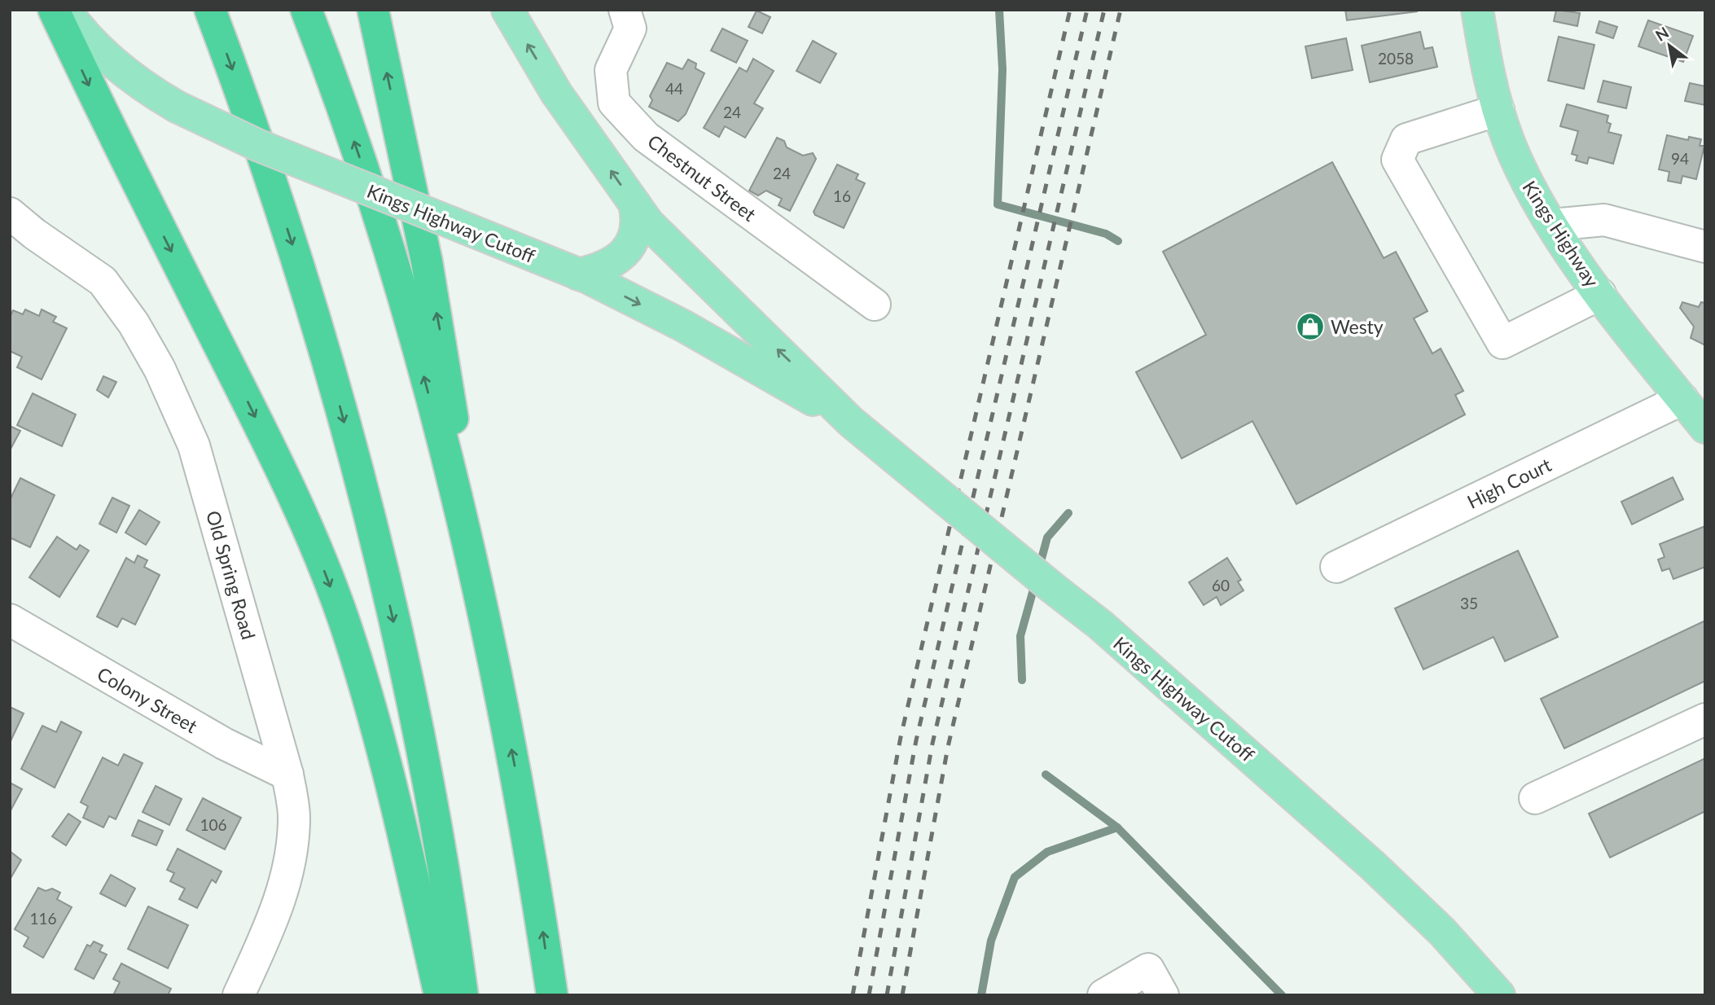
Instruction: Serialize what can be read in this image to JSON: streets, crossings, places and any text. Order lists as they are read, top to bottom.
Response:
{
  "streets": {
    "main road": ["Kings Highway Cutoff", "Kings Highway"],
    "street": [
      "Chestnut Street",
      "High Court",
      "Old Spring Road",
      "Colony Street"
    ]
  },
  "crossings": [
    ["Kings Highway", "High Court"],
    ["Old Spring Road", "Colony Street"]
  ],
  "places": {
    "shop": ["Westy"]
  },
  "house_numbers": [
    "2058",
    "44",
    "24",
    "94",
    "24",
    "16",
    "60",
    "35",
    "106",
    "116"
  ],
  "north": "top left"
}
